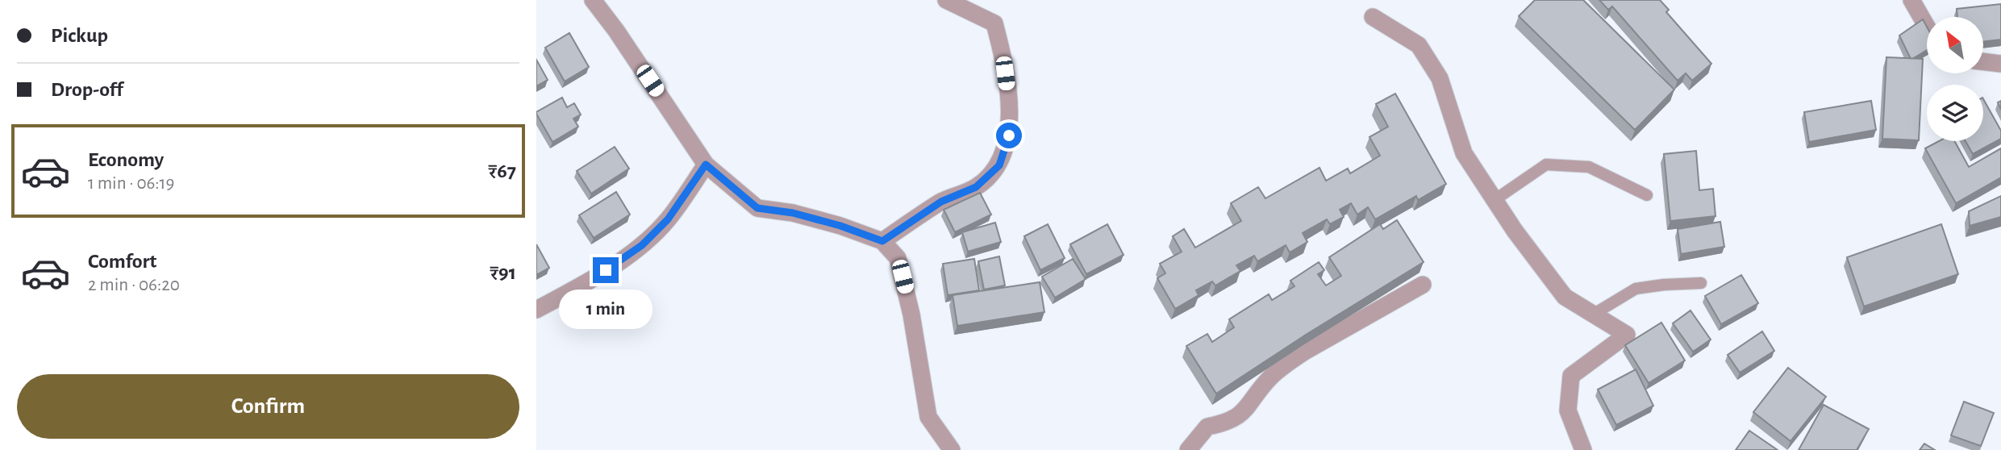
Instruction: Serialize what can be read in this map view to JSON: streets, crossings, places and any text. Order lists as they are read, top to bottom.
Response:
{
  "north": "top left",
  "page": {
    "banner": ["Pickup", "Drop-off"],
    "list": [
      {
        "name": "Economy",
        "note": "1 min · 06:19",
        "value": "₹67"
      },
      {
        "name": "Comfort",
        "note": "2 min · 06:20",
        "value": "₹91"
      }
    ],
    "bubble": "1 min",
    "buttons": "Confirm"
  }
}
